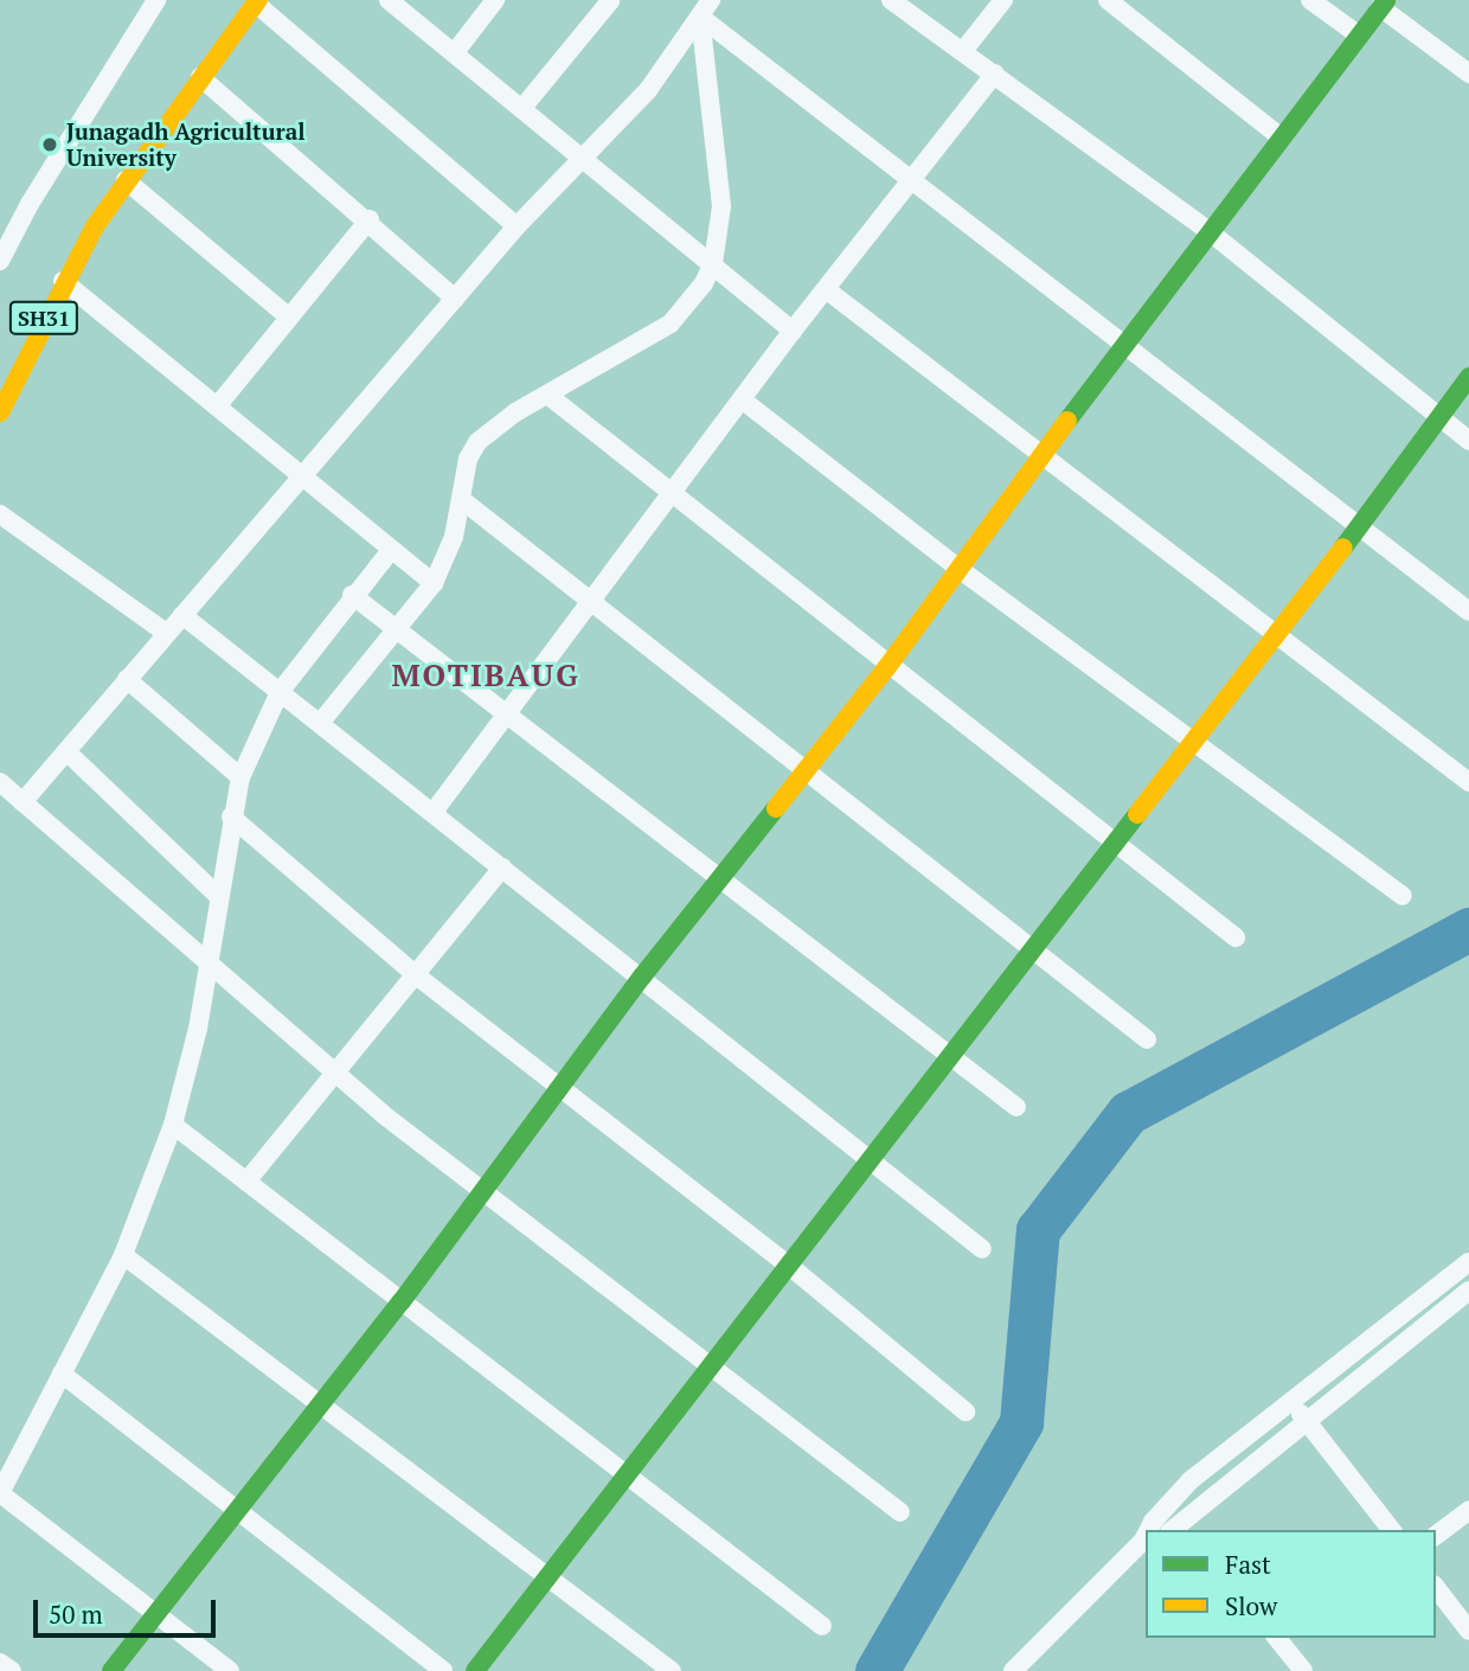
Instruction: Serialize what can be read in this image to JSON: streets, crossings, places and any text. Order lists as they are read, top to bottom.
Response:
{
  "streets": {
    "street": ["SH31"]
  },
  "districts": ["MOTIBAUG"],
  "places": ["Junagadh Agricultural University"],
  "legend": ["Fast", "Slow"],
  "scale_bar": "50 m"
}
